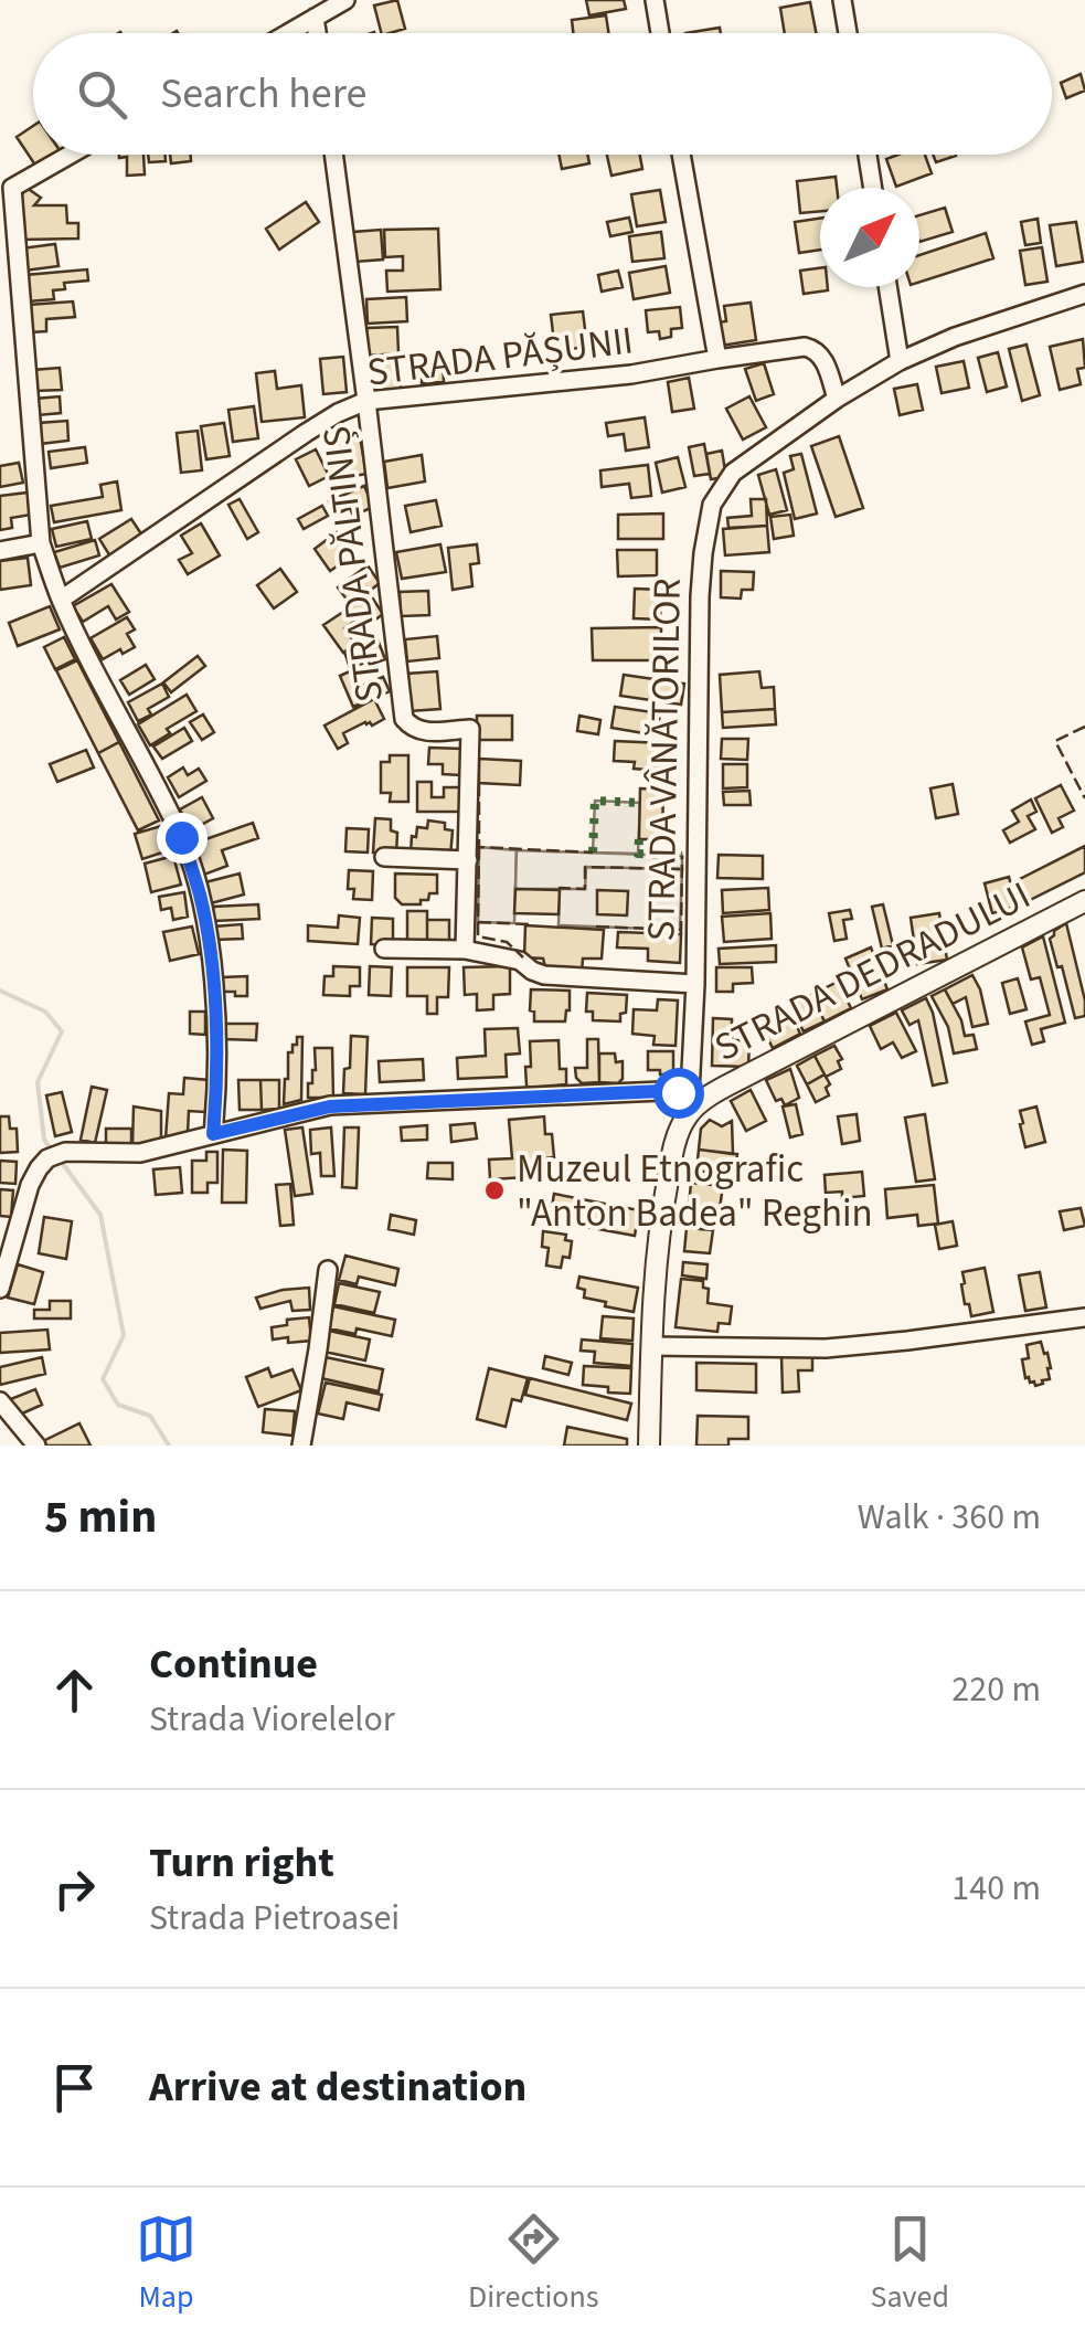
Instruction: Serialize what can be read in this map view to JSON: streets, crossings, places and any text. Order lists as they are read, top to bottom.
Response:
{
  "streets": {
    "main road": ["STRADA VÂNĂTORILOR", "STRADA DEDRADULUI"],
    "street": ["STRADA PĂȘUNII", "STRADA PĂLTINIȘ"]
  },
  "crossings": [
    ["STRADA PĂȘUNII", "STRADA PĂLTINIȘ"],
    ["STRADA PĂȘUNII", "STRADA VÂNĂTORILOR"],
    ["STRADA VÂNĂTORILOR", "STRADA DEDRADULUI"]
  ],
  "places": ["Muzeul Etnografic \"Anton Badea\" Reghin"],
  "north": "top right",
  "page": {
    "search": "Search here",
    "heading": ["5 min", "Walk · 360 m"],
    "list": [
      ["Continue", "Strada Viorelelor", "220 m"],
      ["Turn right", "Strada Pietroasei", "140 m"],
      "Arrive at destination"
    ],
    "nav": ["Map", "Directions", "Saved"]
  }
}
